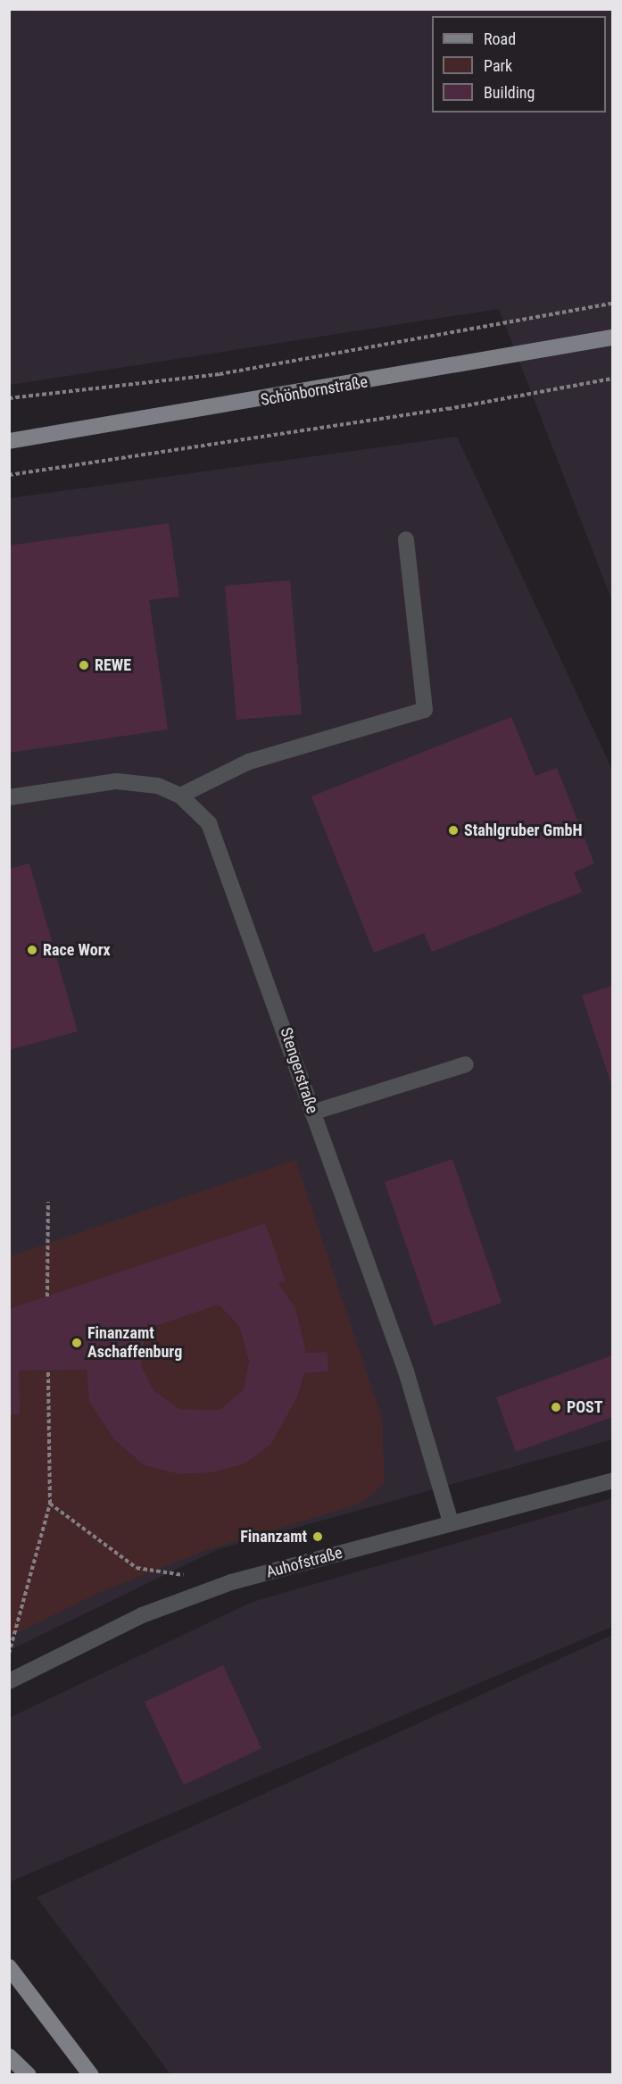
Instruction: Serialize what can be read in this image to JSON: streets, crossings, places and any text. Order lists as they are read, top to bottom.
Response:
{
  "streets": {
    "main road": ["Schönbornstraße"],
    "street": ["Stengerstraße", "Auhofstraße"]
  },
  "crossings": [
    ["Stengerstraße", "Auhofstraße"]
  ],
  "places": [
    "REWE",
    "Stahlgruber GmbH",
    "Race Worx",
    "Finanzamt Aschaffenburg",
    "POST",
    "Finanzamt"
  ],
  "legend": ["Road", "Park", "Building"]
}
